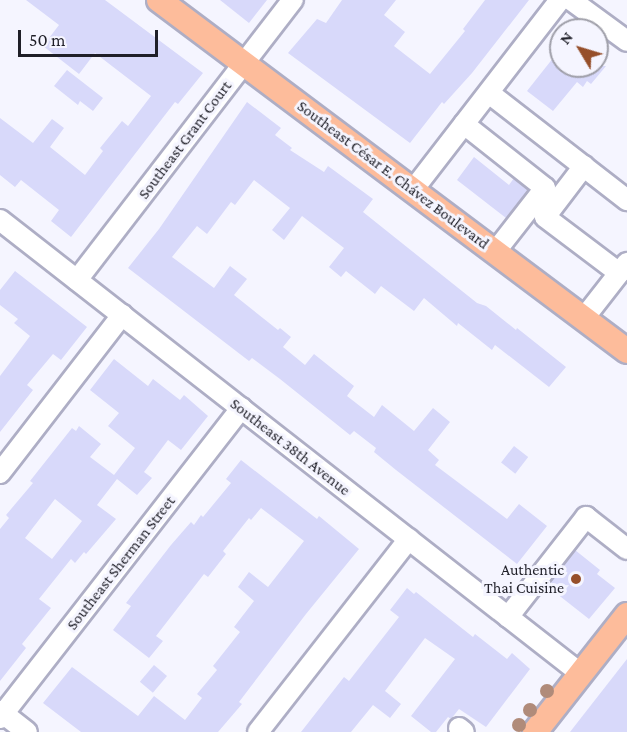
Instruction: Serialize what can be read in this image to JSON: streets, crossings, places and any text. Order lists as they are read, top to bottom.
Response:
{
  "streets": {
    "main road": ["Southeast César E. Chávez Boulevard"],
    "street": ["Southeast Grant Court", "Southeast 38th Avenue", "Southeast Sherman Street"]
  },
  "crossings": [
    ["Southeast Grant Court", "Southeast César E. Chávez Boulevard"],
    ["Southeast Grant Court", "Southeast 38th Avenue"],
    ["Southeast 38th Avenue", "Southeast Sherman Street"]
  ],
  "places": ["Authentic Thai Cuisine"],
  "scale_bar": "50 m",
  "north": "top left"
}
